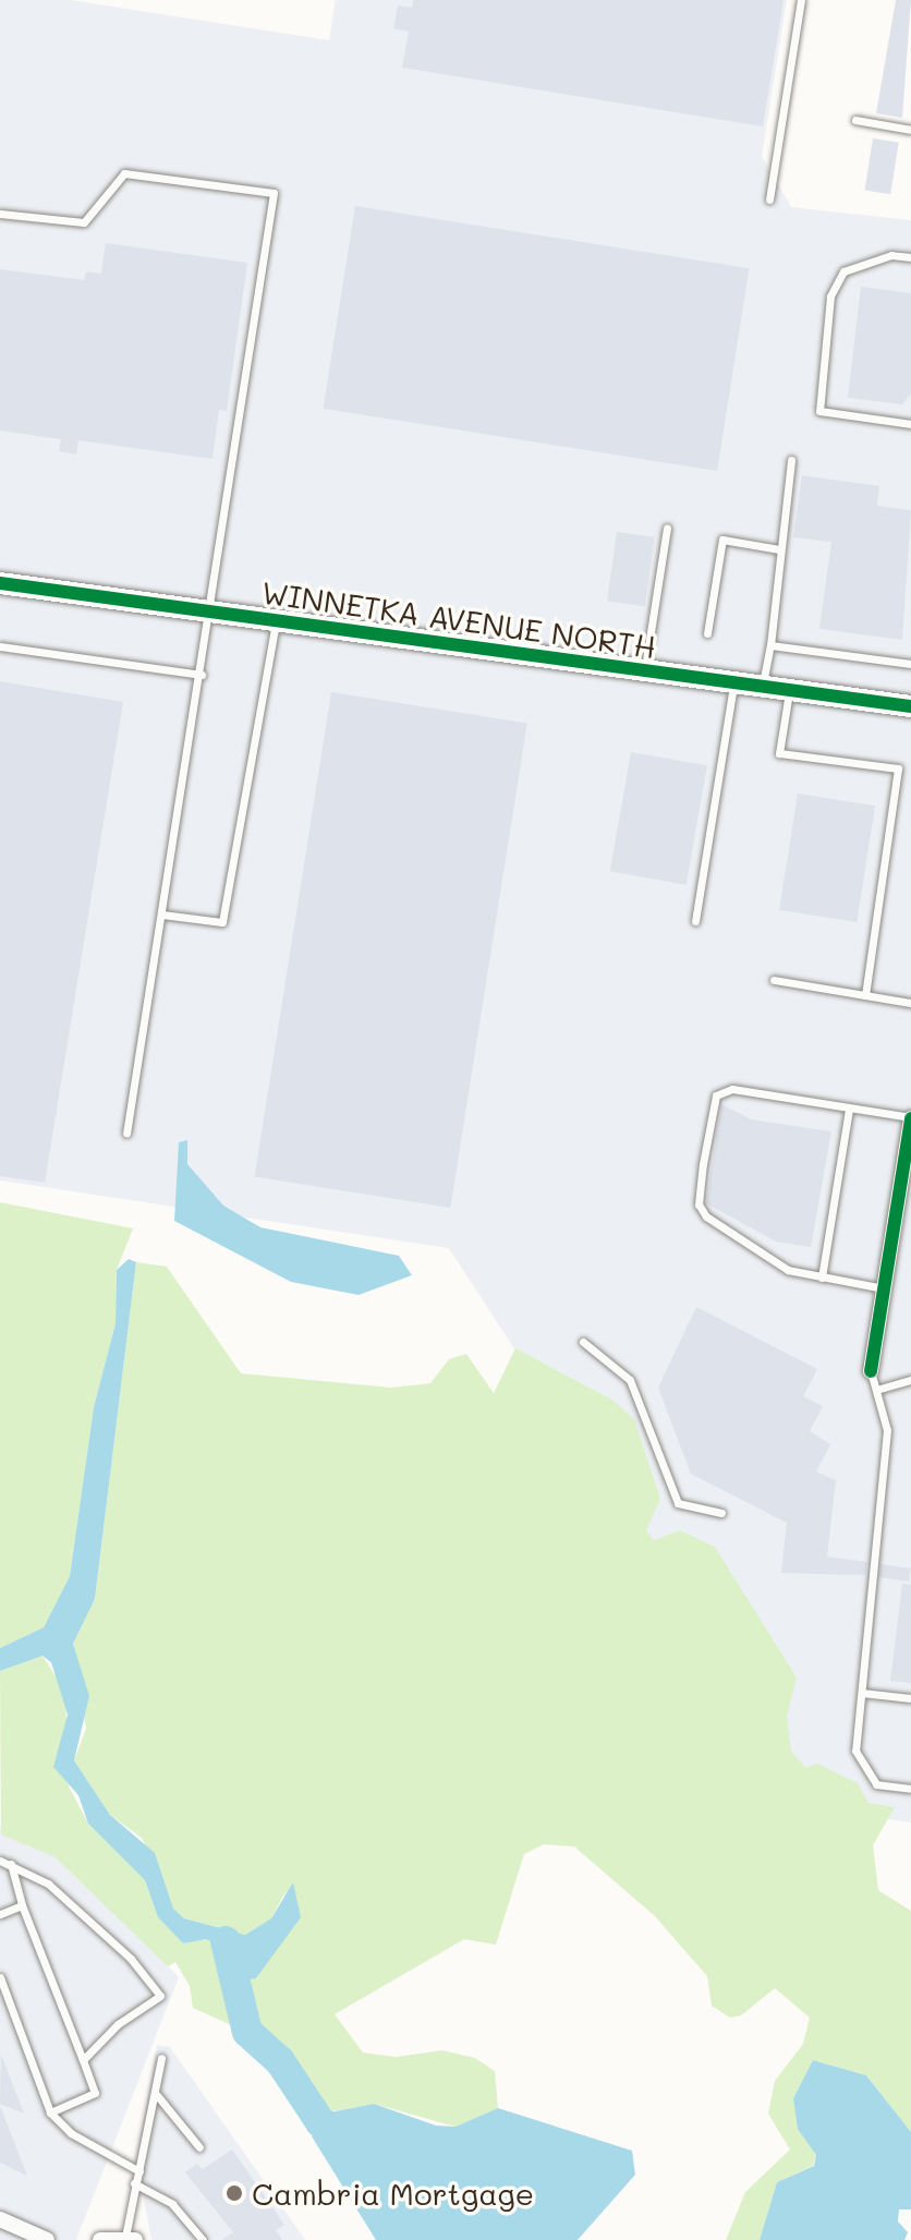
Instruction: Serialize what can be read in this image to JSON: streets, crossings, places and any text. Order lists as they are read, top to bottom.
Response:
{
  "streets": {
    "street": ["WINNETKA AVENUE NORTH"]
  },
  "places": ["Cambria Mortgage"]
}
